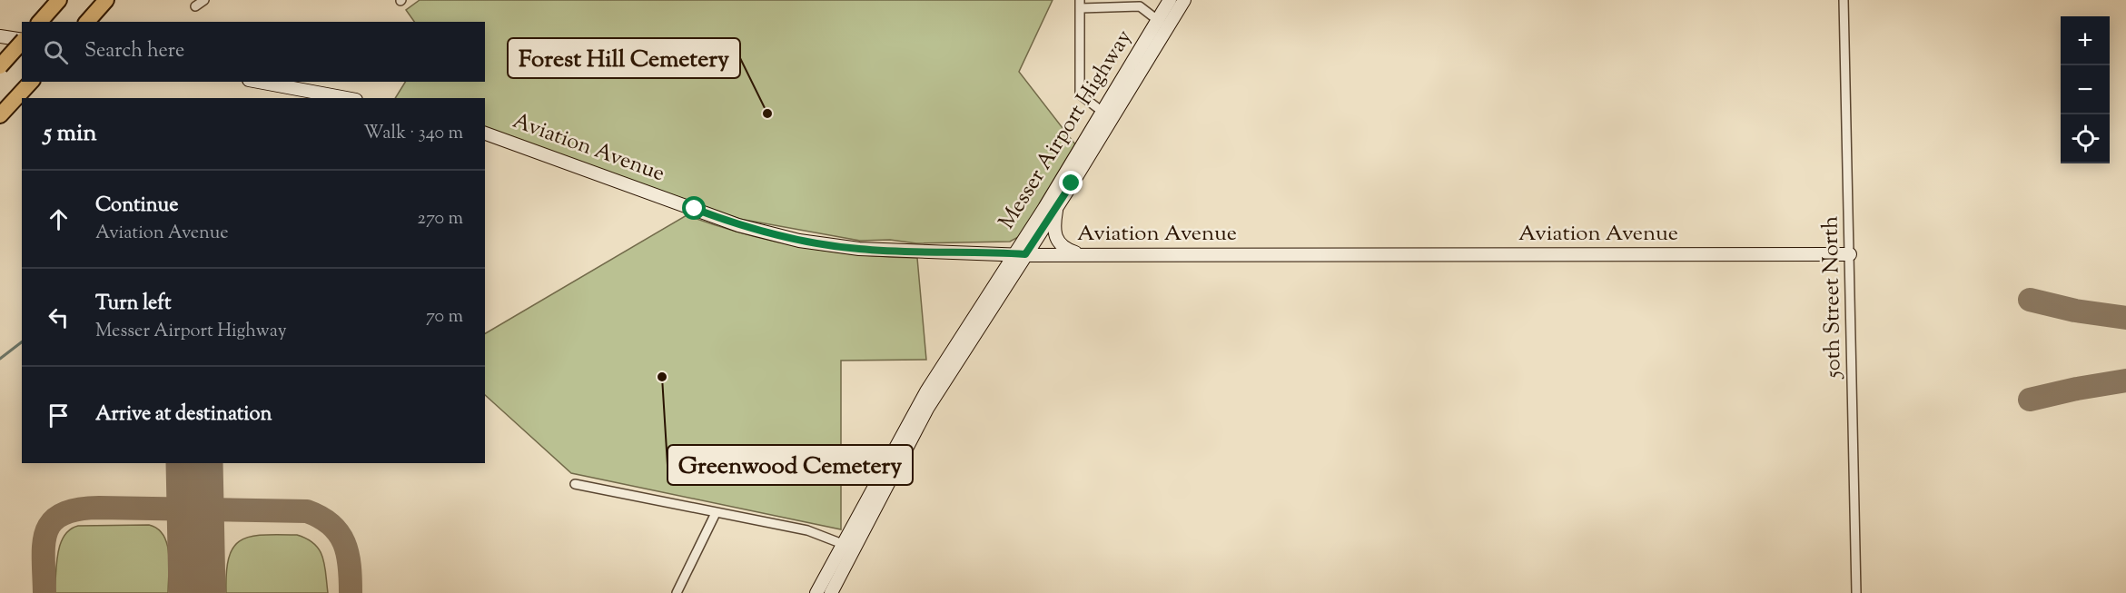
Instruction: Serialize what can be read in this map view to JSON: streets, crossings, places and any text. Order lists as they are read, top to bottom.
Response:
{
  "streets": {
    "street": ["Messer Airport Highway", "Aviation Avenue", "50th Street North"]
  },
  "crossings": [
    ["Messer Airport Highway", "Aviation Avenue"],
    ["Aviation Avenue", "50th Street North"]
  ],
  "places": ["Forest Hill Cemetery", "Greenwood Cemetery"],
  "page": {
    "map_buttons": ["+", "−"],
    "search": "Search here",
    "heading": ["5 min", "Walk · 340 m"],
    "list": [
      ["Continue", "Aviation Avenue", "270 m"],
      ["Turn left", "Messer Airport Highway", "70 m"],
      "Arrive at destination"
    ]
  }
}
